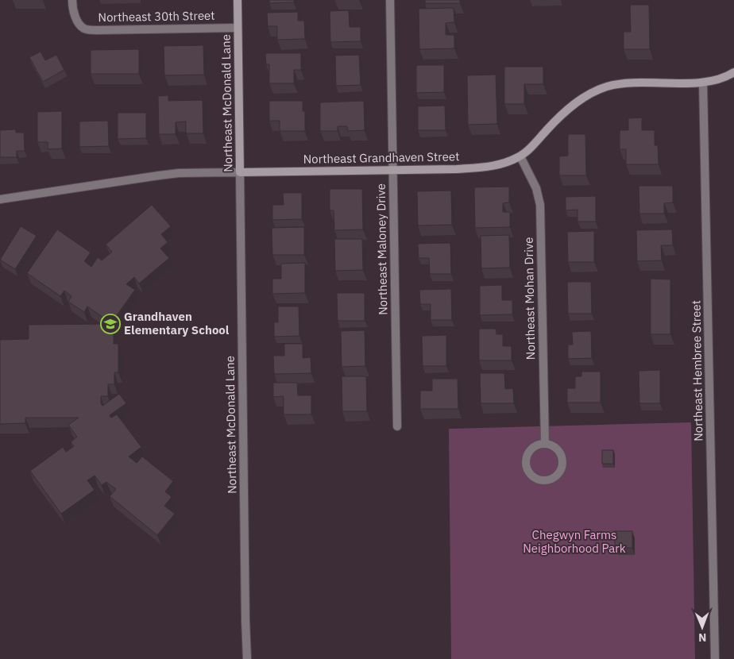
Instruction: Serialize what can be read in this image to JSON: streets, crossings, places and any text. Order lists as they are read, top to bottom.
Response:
{
  "streets": {
    "street": [
      "Northeast 30th Street",
      "Northeast McDonald Lane",
      "Northeast Grandhaven Street",
      "Northeast Maloney Drive",
      "Northeast Mohan Drive",
      "Northeast Hembree Street"
    ]
  },
  "crossings": [
    ["Northeast 30th Street", "Northeast McDonald Lane"],
    ["Northeast McDonald Lane", "Northeast Grandhaven Street"],
    ["Northeast Grandhaven Street", "Northeast Maloney Drive"],
    ["Northeast Grandhaven Street", "Northeast Mohan Drive"],
    ["Northeast Grandhaven Street", "Northeast Hembree Street"]
  ],
  "parks": ["Chegwyn Farms Neighborhood Park"],
  "places": {
    "school or university": ["Grandhaven Elementary School"]
  },
  "north": "bottom"
}
